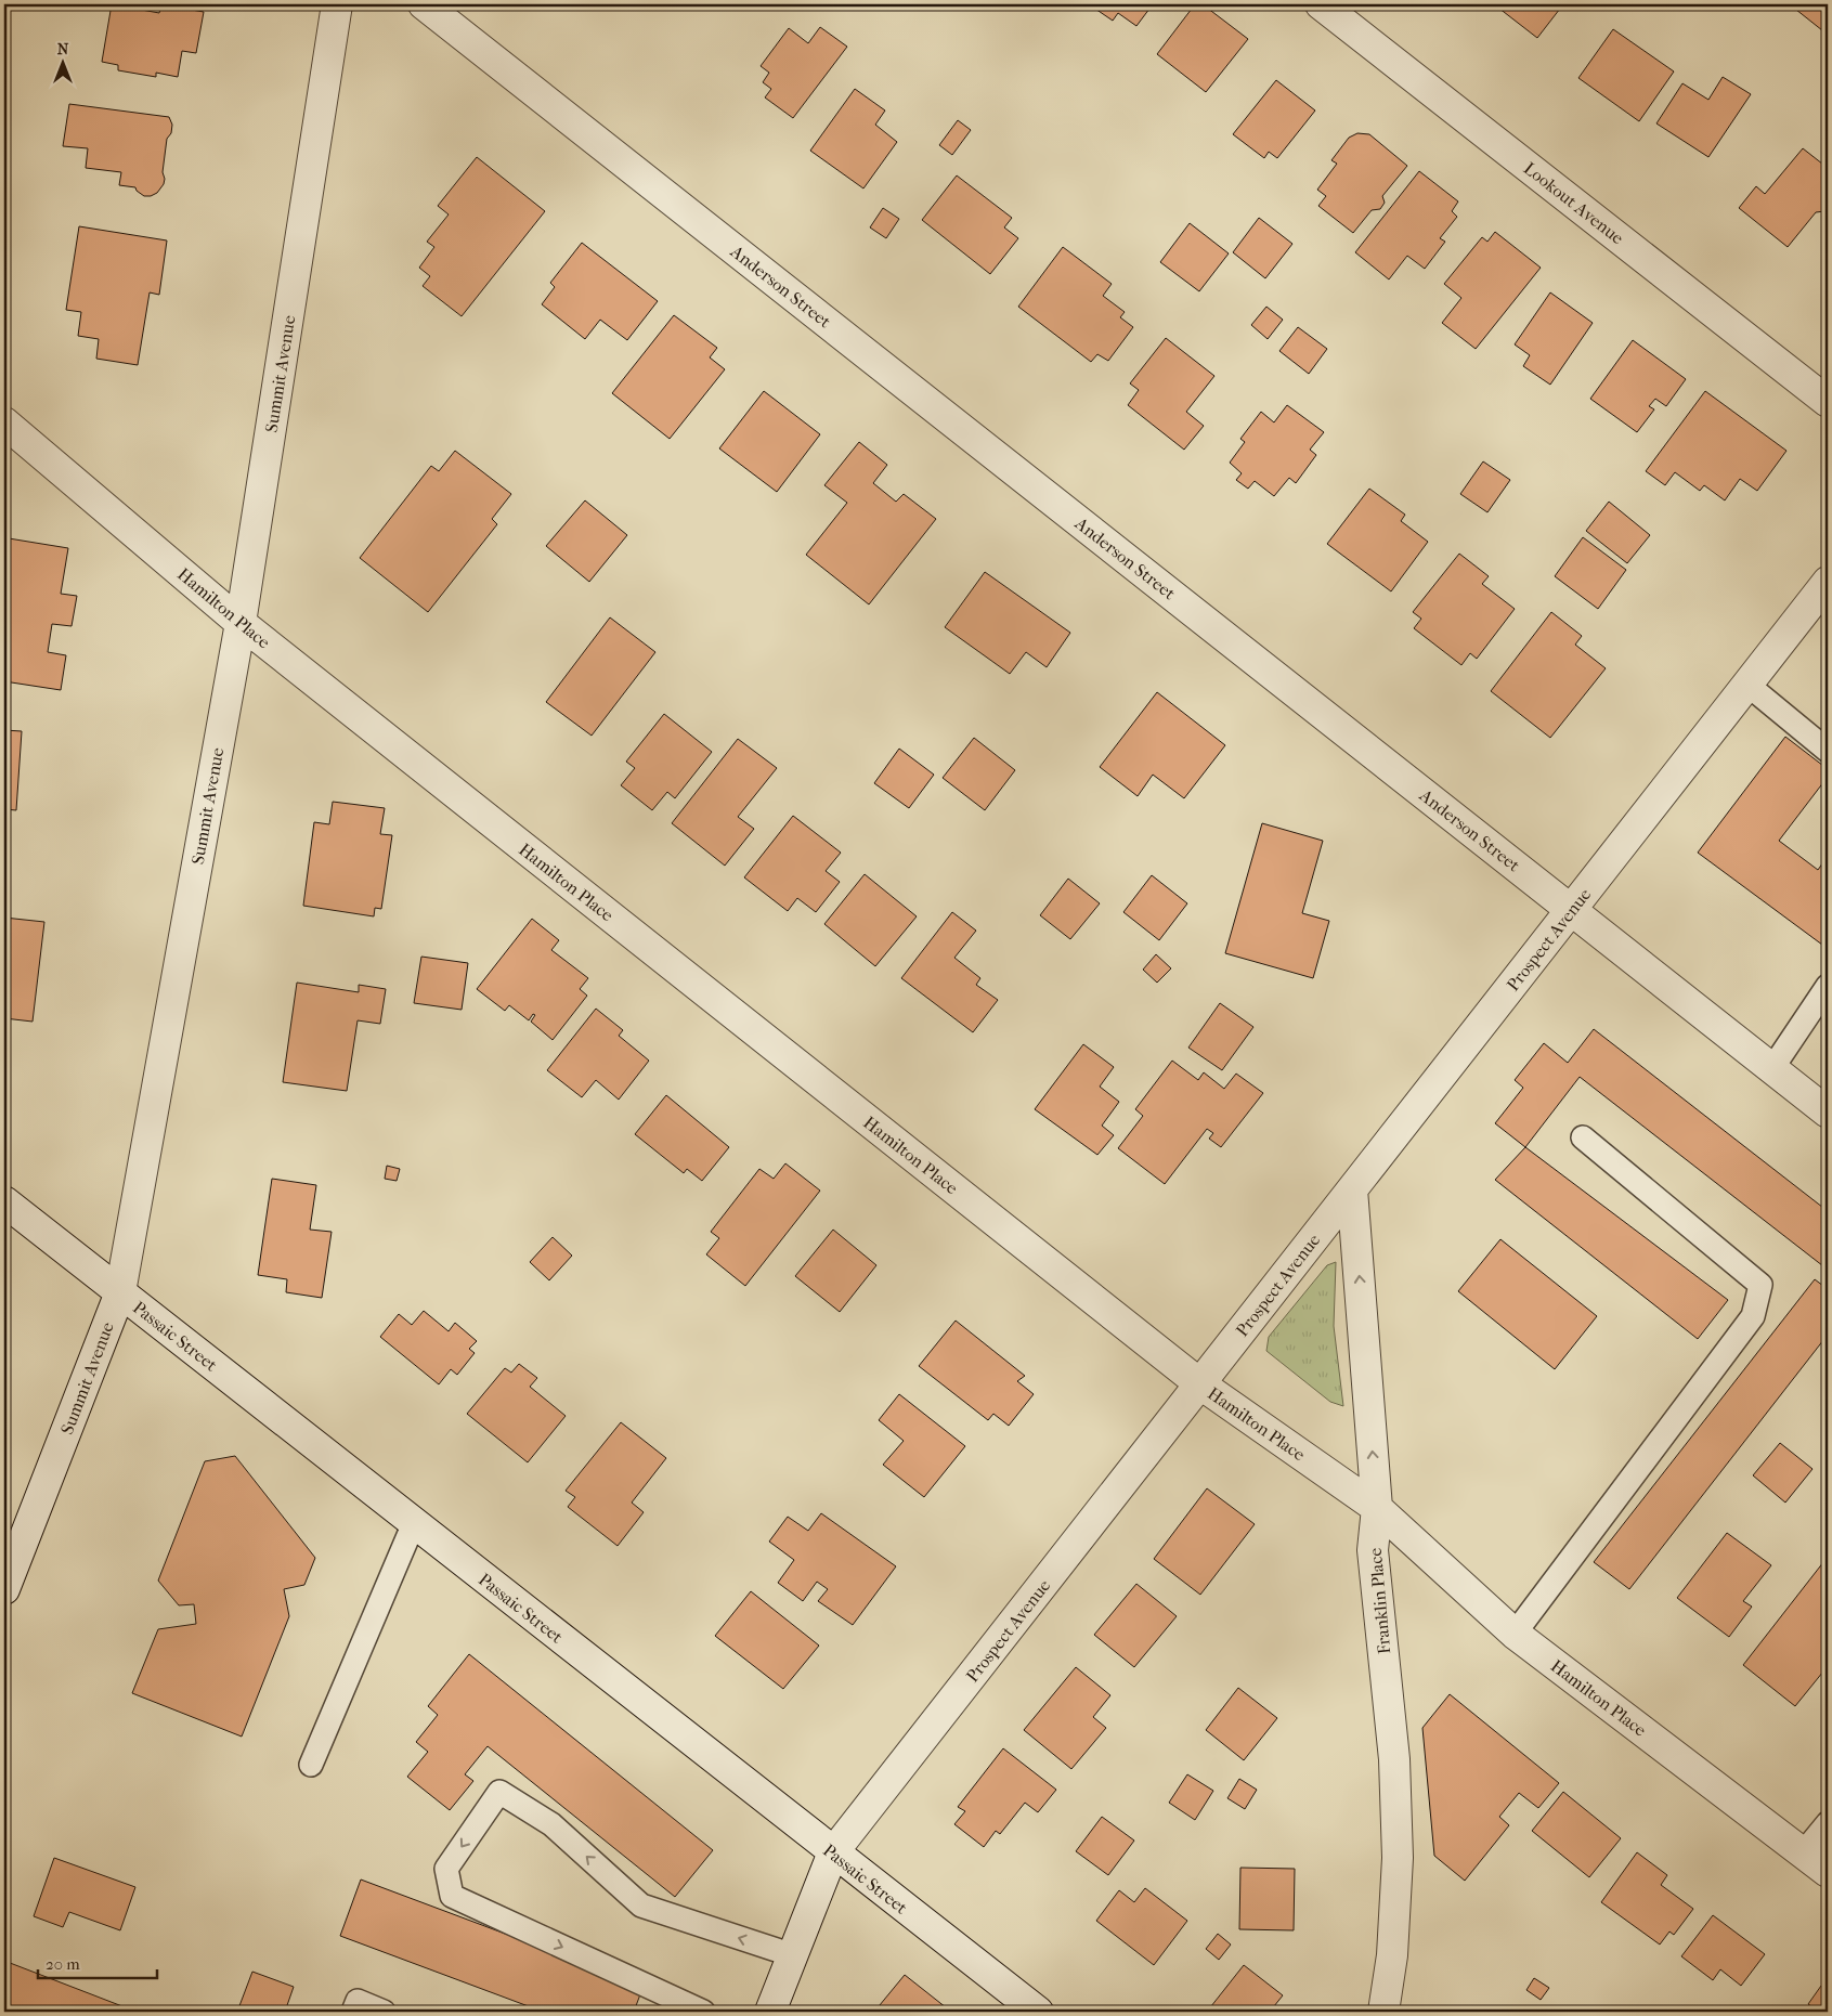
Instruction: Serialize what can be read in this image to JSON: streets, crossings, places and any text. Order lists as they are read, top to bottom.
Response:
{
  "streets": {
    "street": [
      "Lookout Avenue",
      "Anderson Street",
      "Summit Avenue",
      "Hamilton Place",
      "Prospect Avenue",
      "Passaic Street",
      "Franklin Place"
    ]
  },
  "crossings": [
    ["Anderson Street", "Prospect Avenue"],
    ["Summit Avenue", "Hamilton Place"],
    ["Summit Avenue", "Passaic Street"],
    ["Hamilton Place", "Prospect Avenue"],
    ["Hamilton Place", "Franklin Place"],
    ["Prospect Avenue", "Passaic Street"],
    ["Prospect Avenue", "Franklin Place"]
  ],
  "one_way": ["Franklin Place"],
  "scale_bar": "20 m",
  "north": "top"
}
